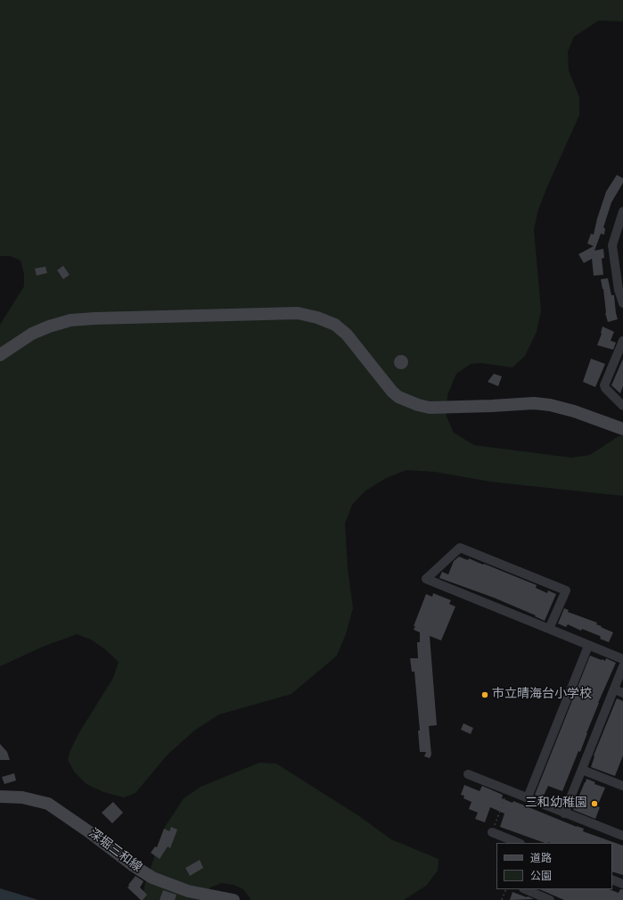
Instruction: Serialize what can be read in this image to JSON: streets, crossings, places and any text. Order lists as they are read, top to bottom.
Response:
{
  "streets": {
    "street": ["深堀三和線"]
  },
  "places": ["市立晴海台小学校", "三和幼稚園"],
  "legend": ["道路", "公園"]
}
